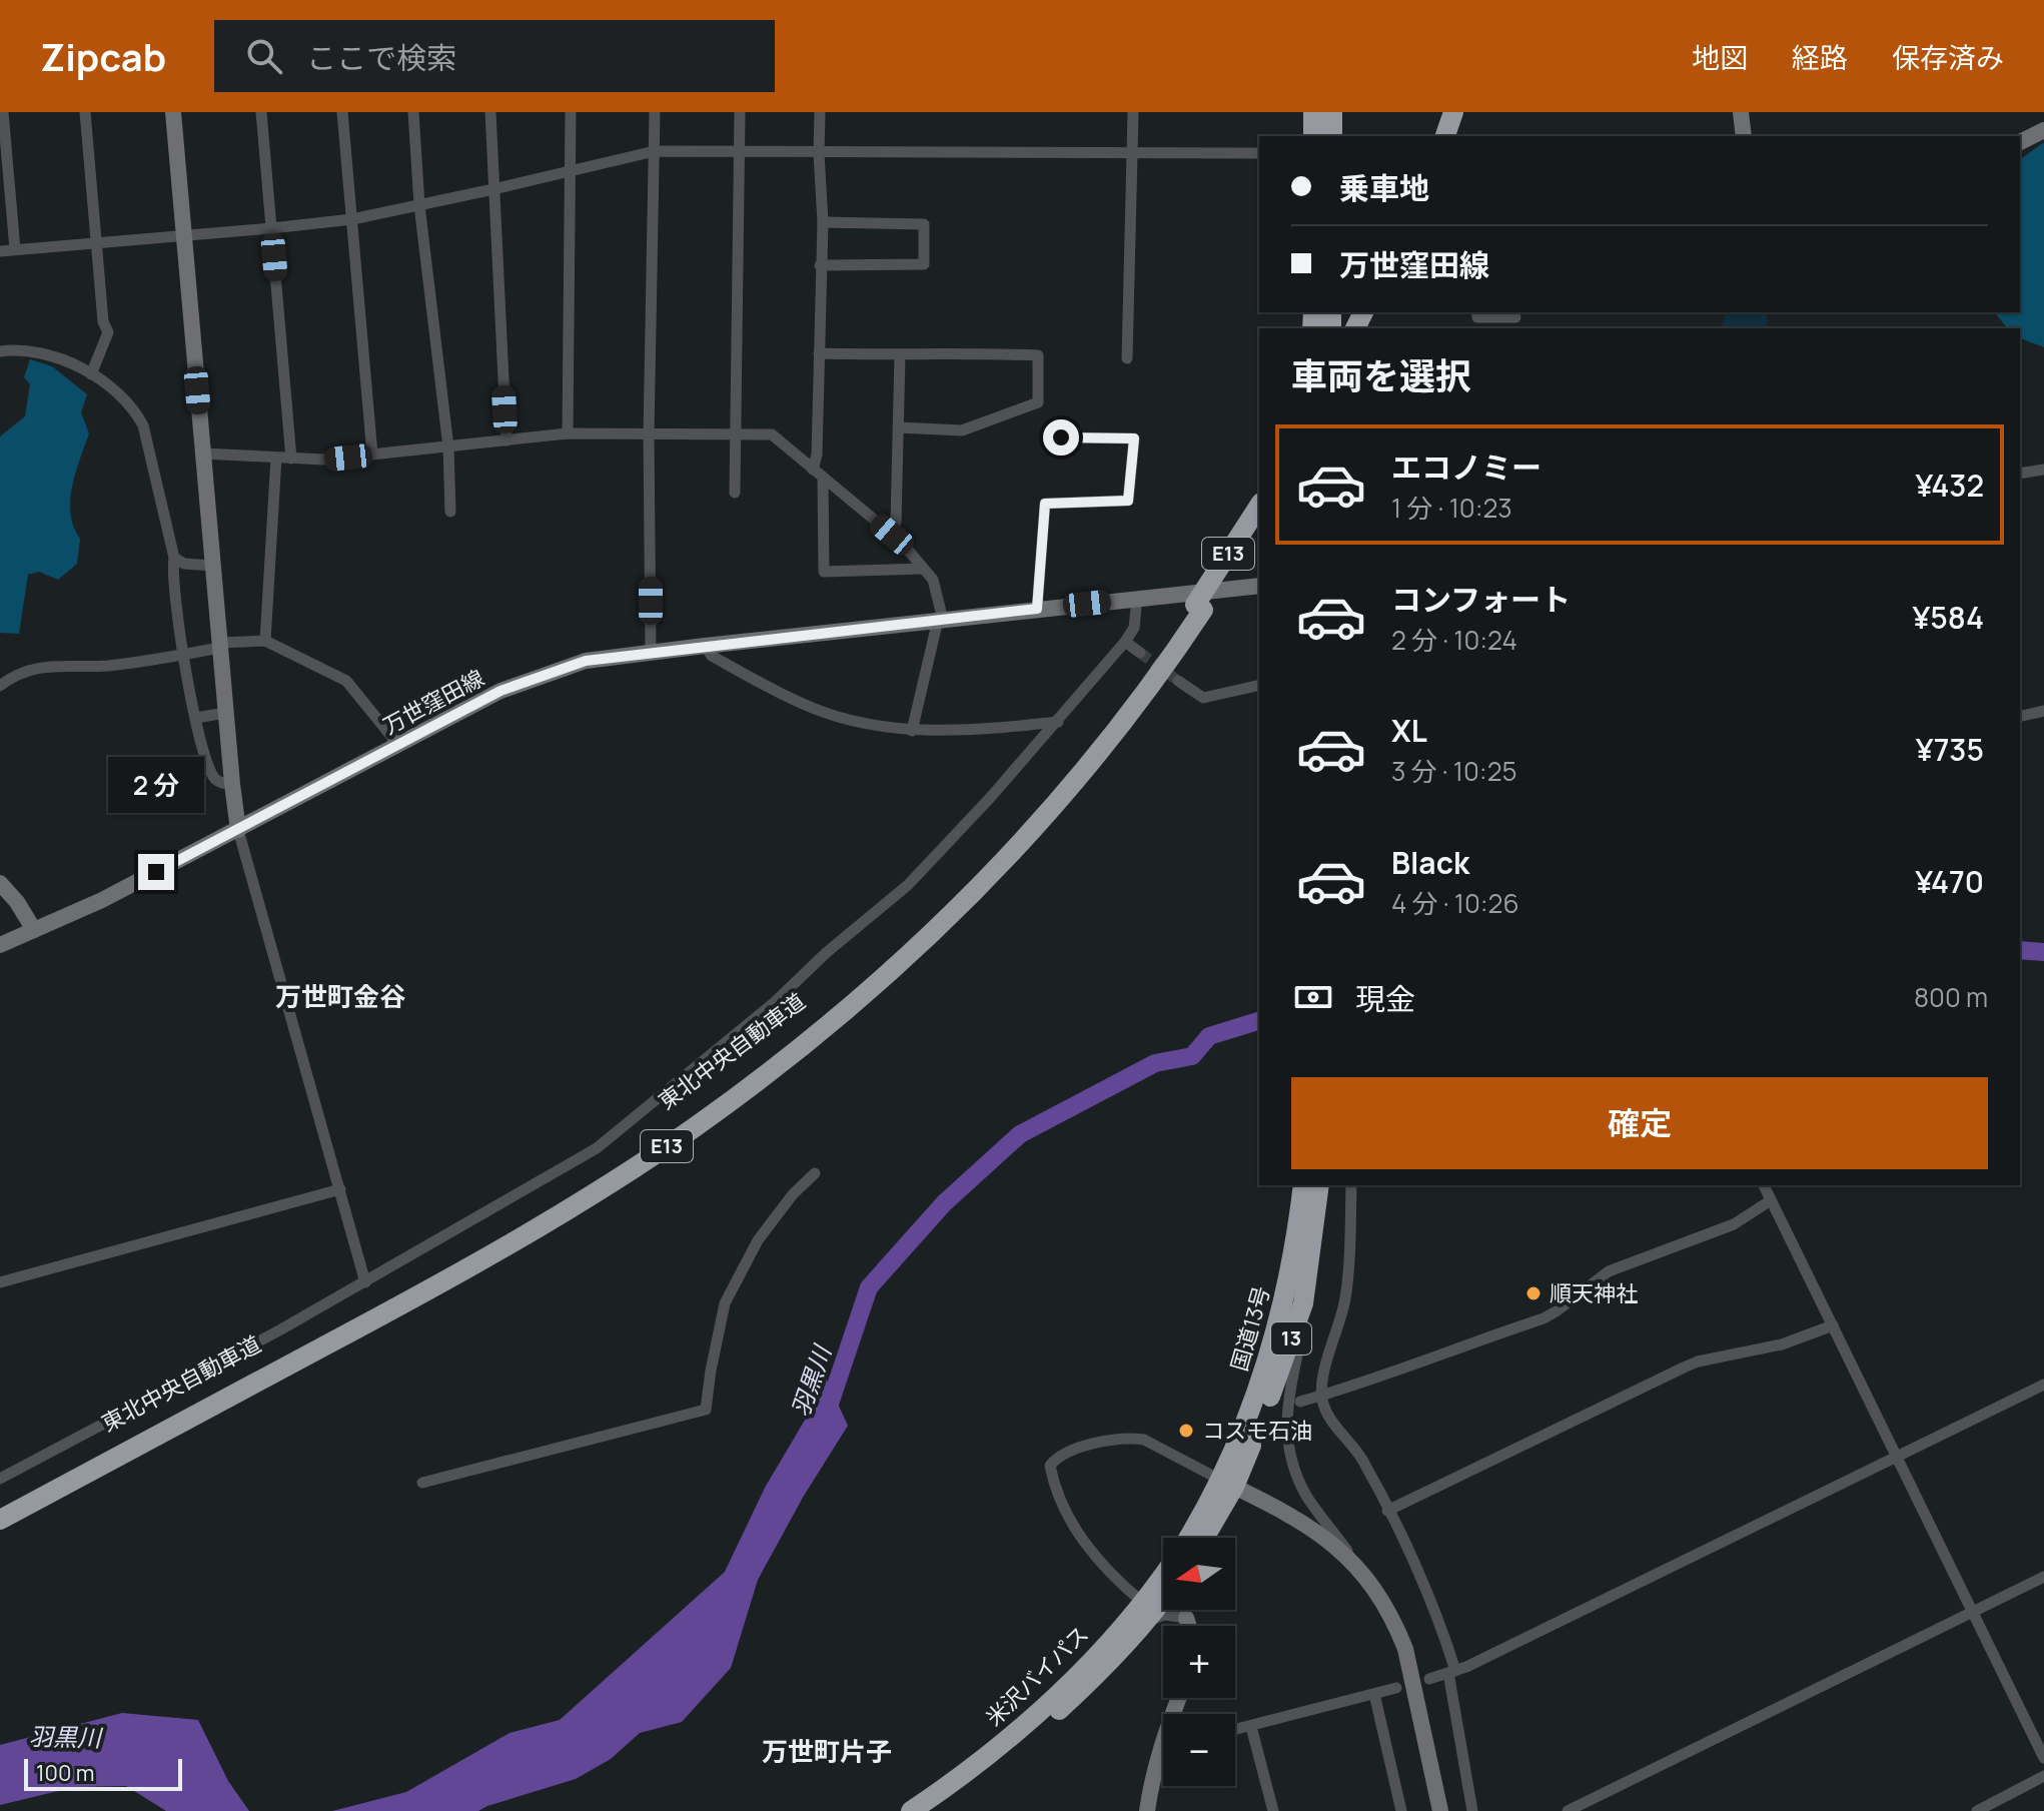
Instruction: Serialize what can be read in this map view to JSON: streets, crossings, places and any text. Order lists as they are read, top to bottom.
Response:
{
  "streets": {
    "highway": [
      "E13",
      "東北中央自動車道",
      "国道13号",
      "13",
      "米沢バイパス"
    ],
    "street": ["万世窪田線"]
  },
  "crossings": [
    ["国道13号", "13"],
    ["国道13号", "米沢バイパス"],
    ["13", "米沢バイパス"]
  ],
  "districts": ["万世町金谷", "万世町片子"],
  "water": ["羽黒川"],
  "places": ["順天神社", "コスモ石油"],
  "scale_bar": "100 m",
  "north": "left",
  "page": {
    "header": "Zipcab",
    "search": "ここで検索",
    "nav": ["地図", "経路", "保存済み"],
    "banner": ["乗車地", "万世窪田線"],
    "heading": "車両を選択",
    "list": [
      {
        "name": "エコノミー",
        "note": "1 分 · 10:23",
        "value": "¥432"
      },
      {
        "name": "コンフォート",
        "note": "2 分 · 10:24",
        "value": "¥584"
      },
      {
        "name": "XL",
        "note": "3 分 · 10:25",
        "value": "¥735"
      },
      {
        "name": "Black",
        "note": "4 分 · 10:26",
        "value": "¥470"
      }
    ],
    "bubble": "2 分",
    "pay": ["現金", "800 m"],
    "buttons": "確定",
    "map_buttons": ["+", "−"],
    "scale": "100 m"
  }
}
